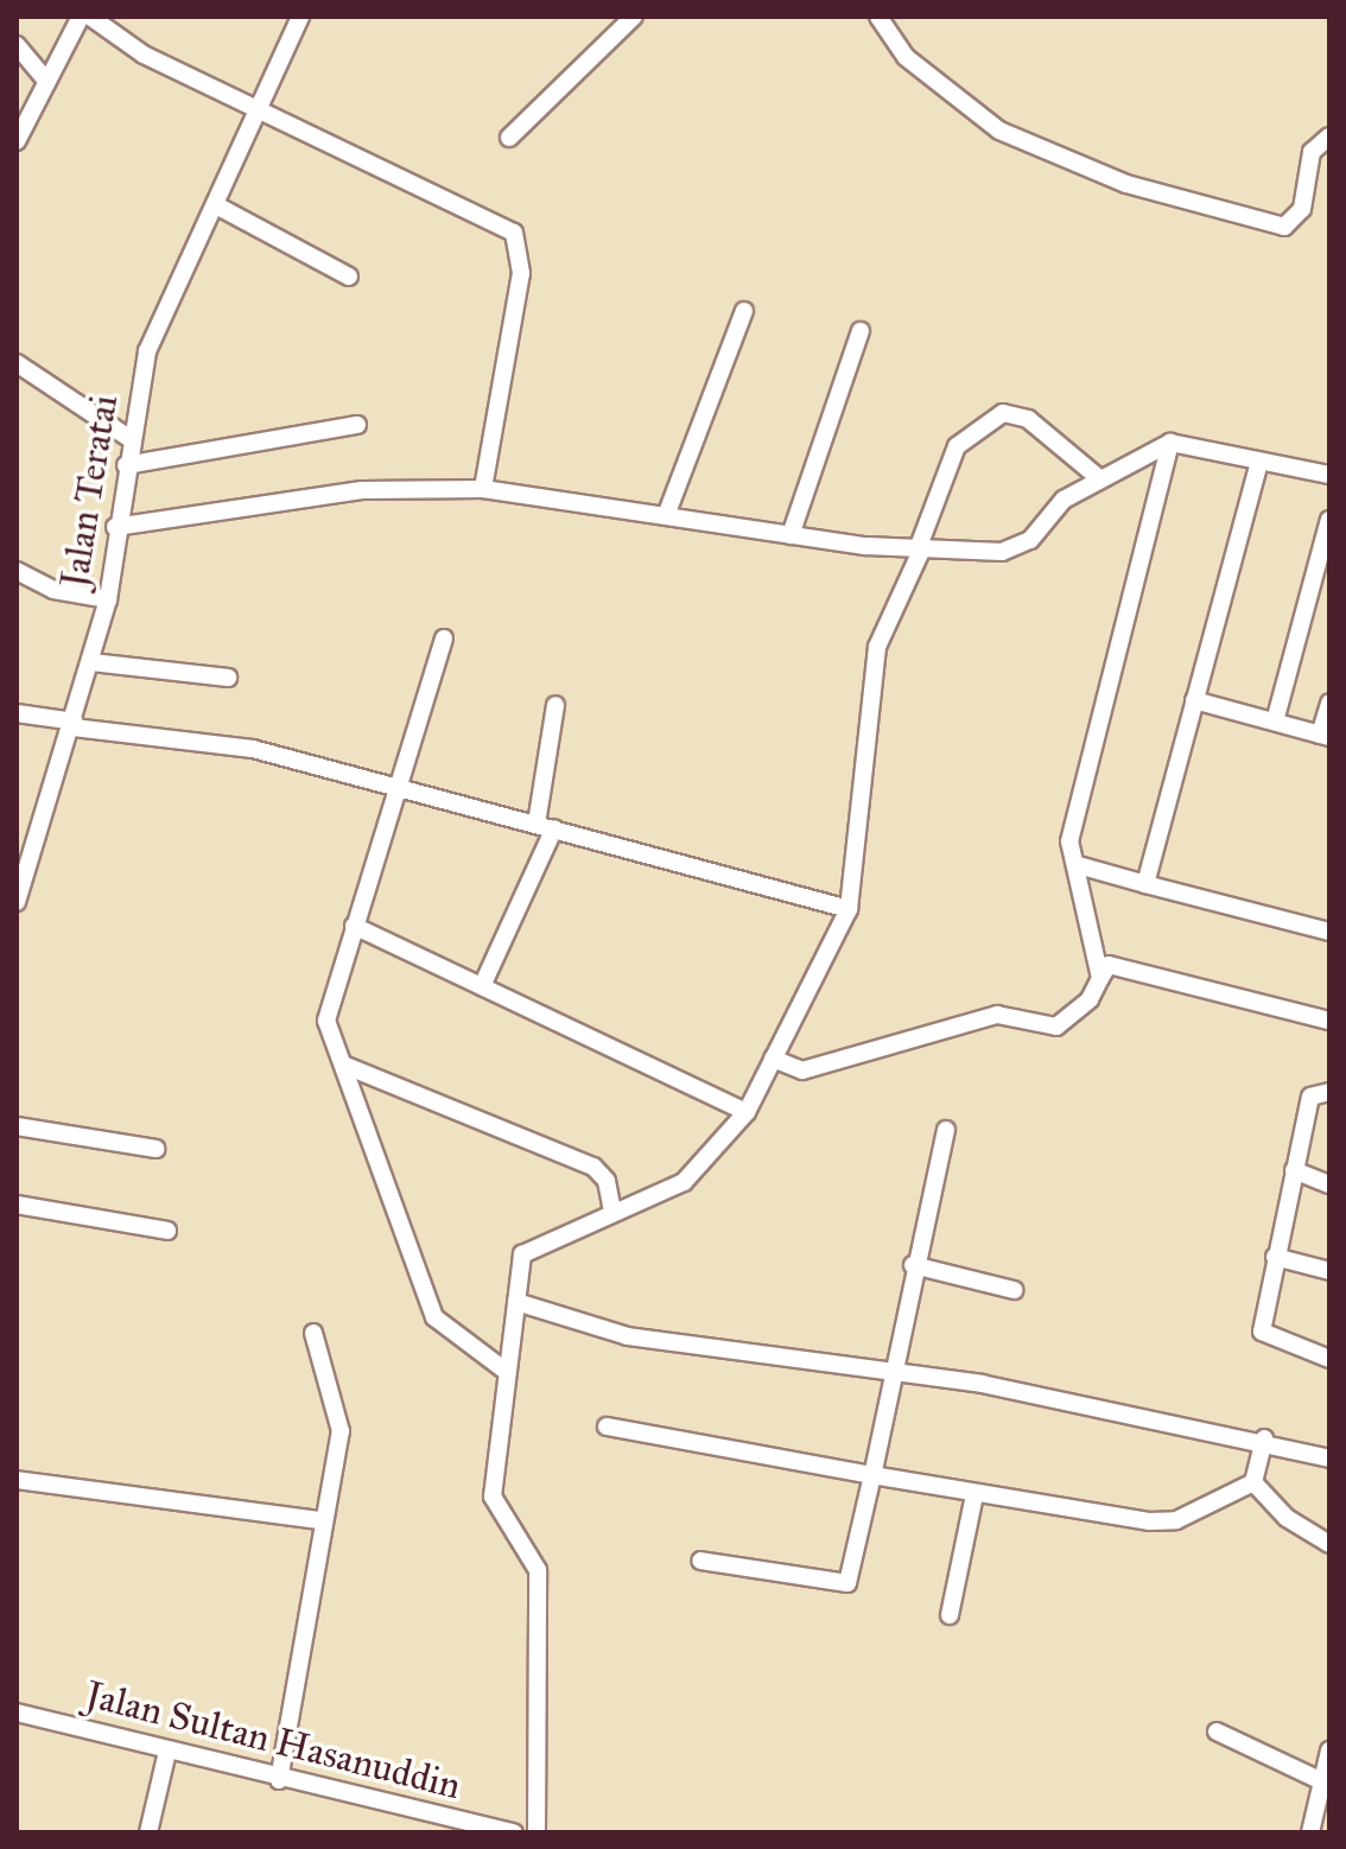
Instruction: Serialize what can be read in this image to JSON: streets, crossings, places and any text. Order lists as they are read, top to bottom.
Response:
{
  "streets": {
    "street": ["Jalan Teratai", "Jalan Sultan Hasanuddin"]
  }
}
